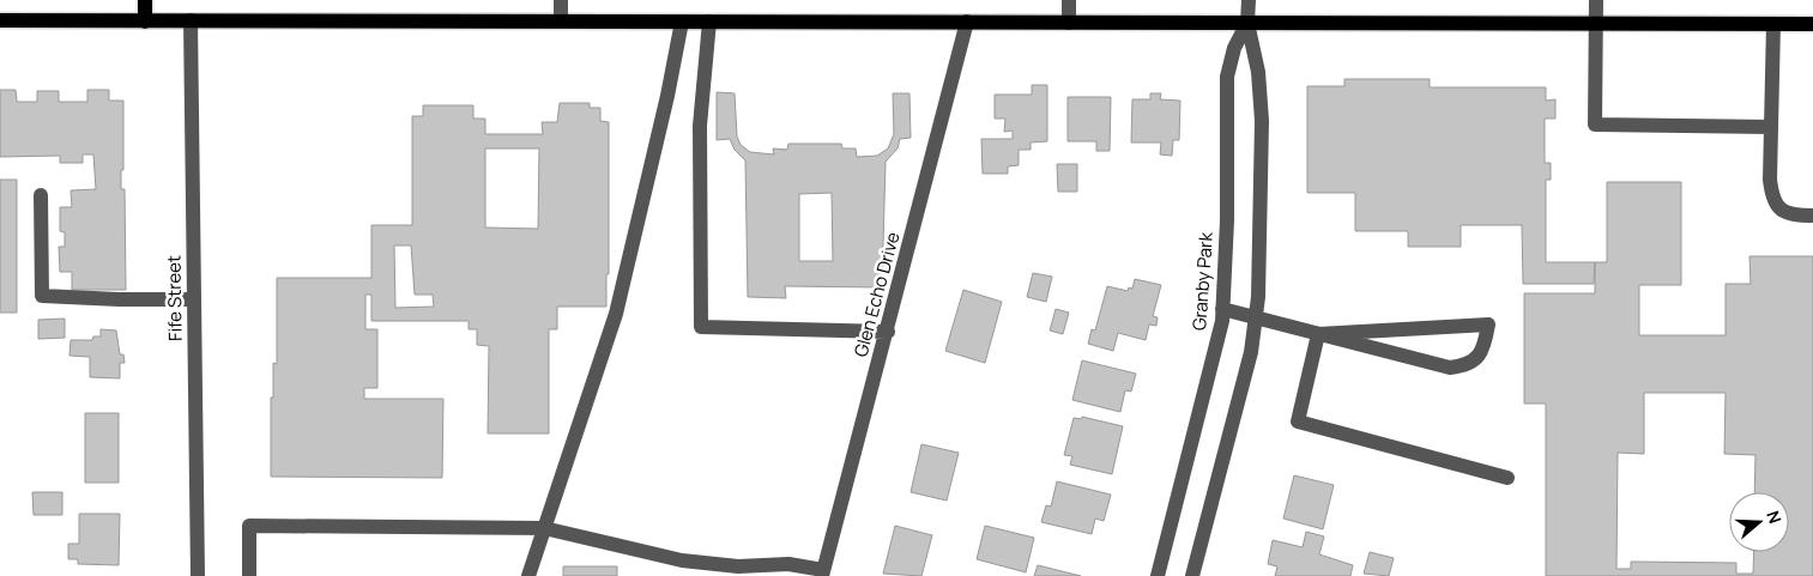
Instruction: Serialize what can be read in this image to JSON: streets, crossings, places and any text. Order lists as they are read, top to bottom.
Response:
{
  "streets": {
    "street": ["Granby Park", "Glen Echo Drive", "Fife Street"]
  },
  "north": "right"
}
